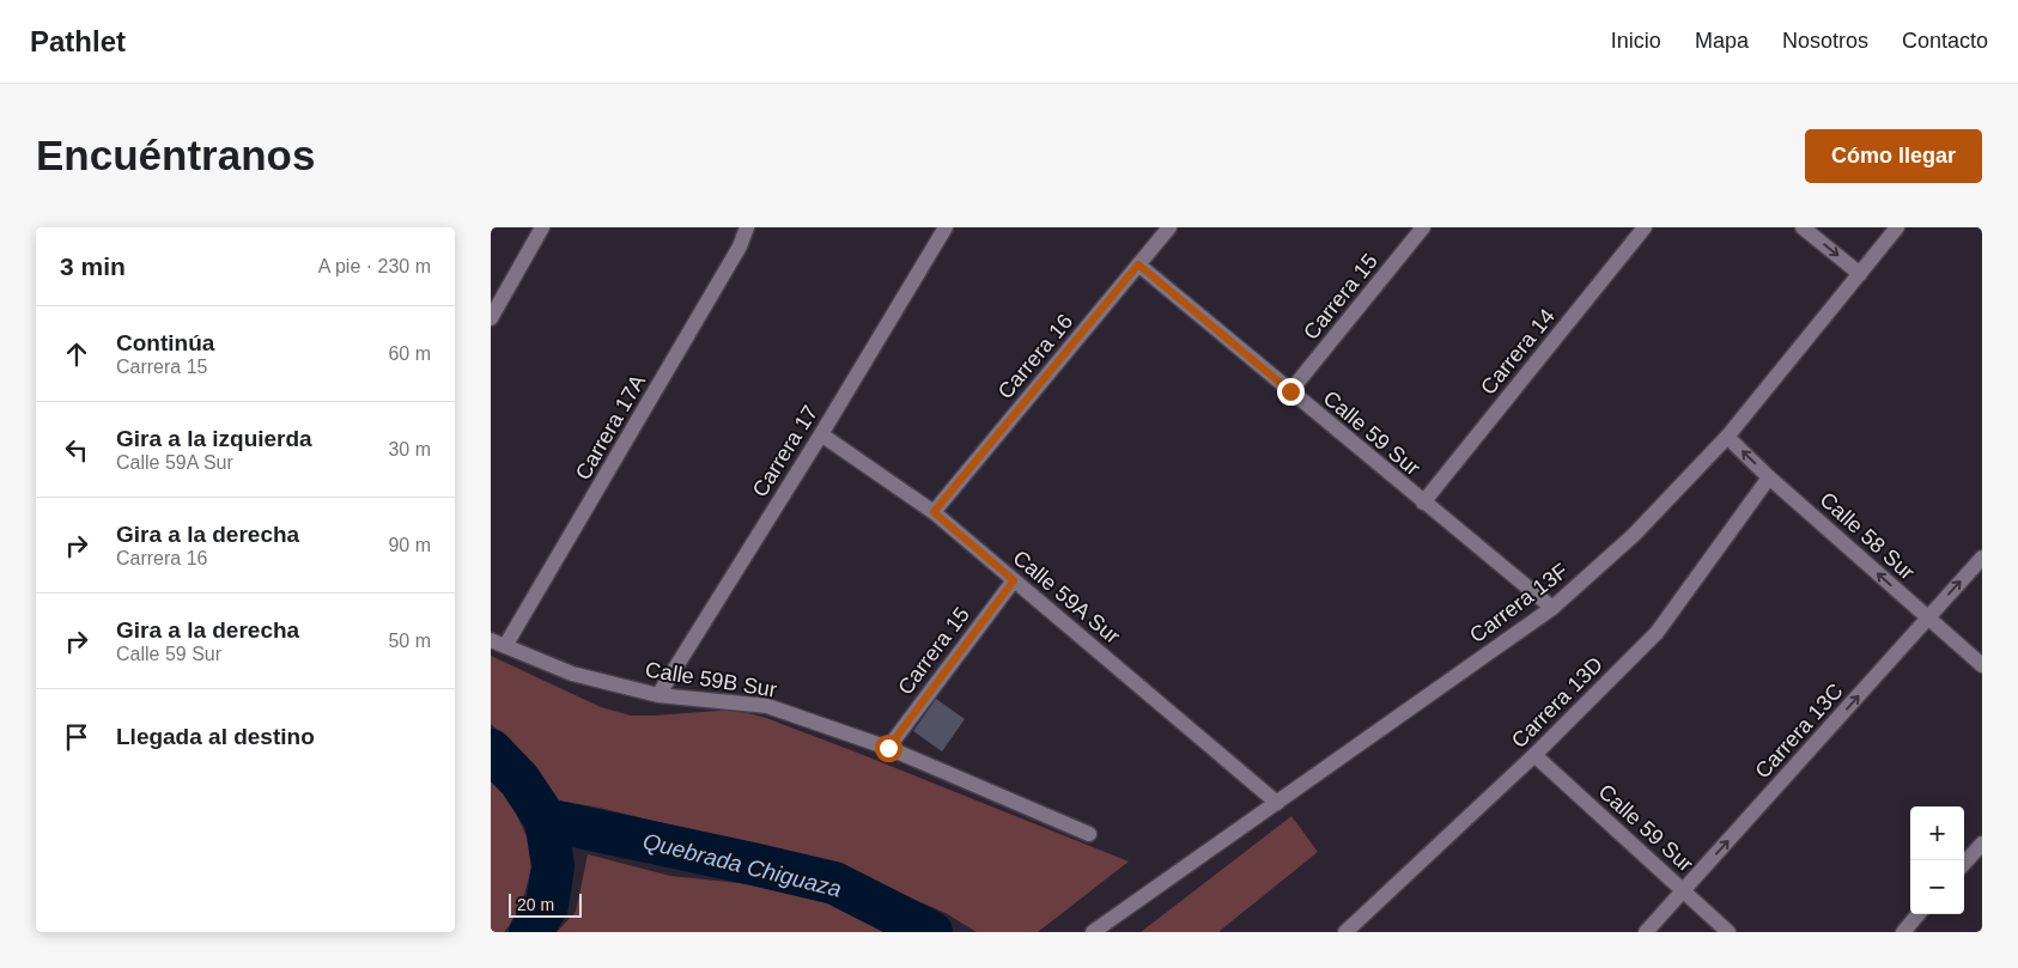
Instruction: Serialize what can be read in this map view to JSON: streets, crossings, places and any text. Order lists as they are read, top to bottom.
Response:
{
  "streets": {
    "street": [
      "Carrera 15",
      "Carrera 14",
      "Carrera 16",
      "Carrera 17A",
      "Calle 59 Sur",
      "Carrera 17",
      "Calle 58 Sur",
      "Calle 59A Sur",
      "Carrera 13F",
      "Calle 59B Sur",
      "Carrera 13D",
      "Carrera 13C"
    ]
  },
  "crossings": [
    ["Carrera 15", "Calle 59 Sur"],
    ["Carrera 15", "Calle 59A Sur"],
    ["Carrera 15", "Calle 59B Sur"],
    ["Carrera 14", "Calle 59 Sur"],
    ["Carrera 16", "Calle 59 Sur"],
    ["Carrera 16", "Calle 59A Sur"],
    ["Carrera 17A", "Calle 59B Sur"],
    ["Calle 59 Sur", "Carrera 13F"],
    ["Calle 59 Sur", "Carrera 13D"],
    ["Calle 59 Sur", "Carrera 13C"],
    ["Carrera 17", "Calle 59A Sur"],
    ["Carrera 17", "Calle 59B Sur"],
    ["Calle 58 Sur", "Carrera 13F"],
    ["Calle 58 Sur", "Carrera 13D"],
    ["Calle 58 Sur", "Carrera 13C"],
    ["Calle 59A Sur", "Carrera 13F"]
  ],
  "one_way": ["Calle 58 Sur", "Carrera 13C"],
  "water": ["Quebrada Chiguaza"],
  "scale_bar": "20 m",
  "page": {
    "header": "Pathlet",
    "nav": [
      "Inicio",
      "Mapa",
      "Nosotros",
      "Contacto"
    ],
    "buttons": "Cómo llegar",
    "title": "Encuéntranos",
    "heading": ["3 min", "A pie · 230 m"],
    "list": [
      ["Continúa", "Carrera 15", "60 m"],
      ["Gira a la izquierda", "Calle 59A Sur", "30 m"],
      ["Gira a la derecha", "Carrera 16", "90 m"],
      ["Gira a la derecha", "Calle 59 Sur", "50 m"],
      "Llegada al destino"
    ],
    "map_buttons": ["+", "−"],
    "scale": "20 m"
  }
}
